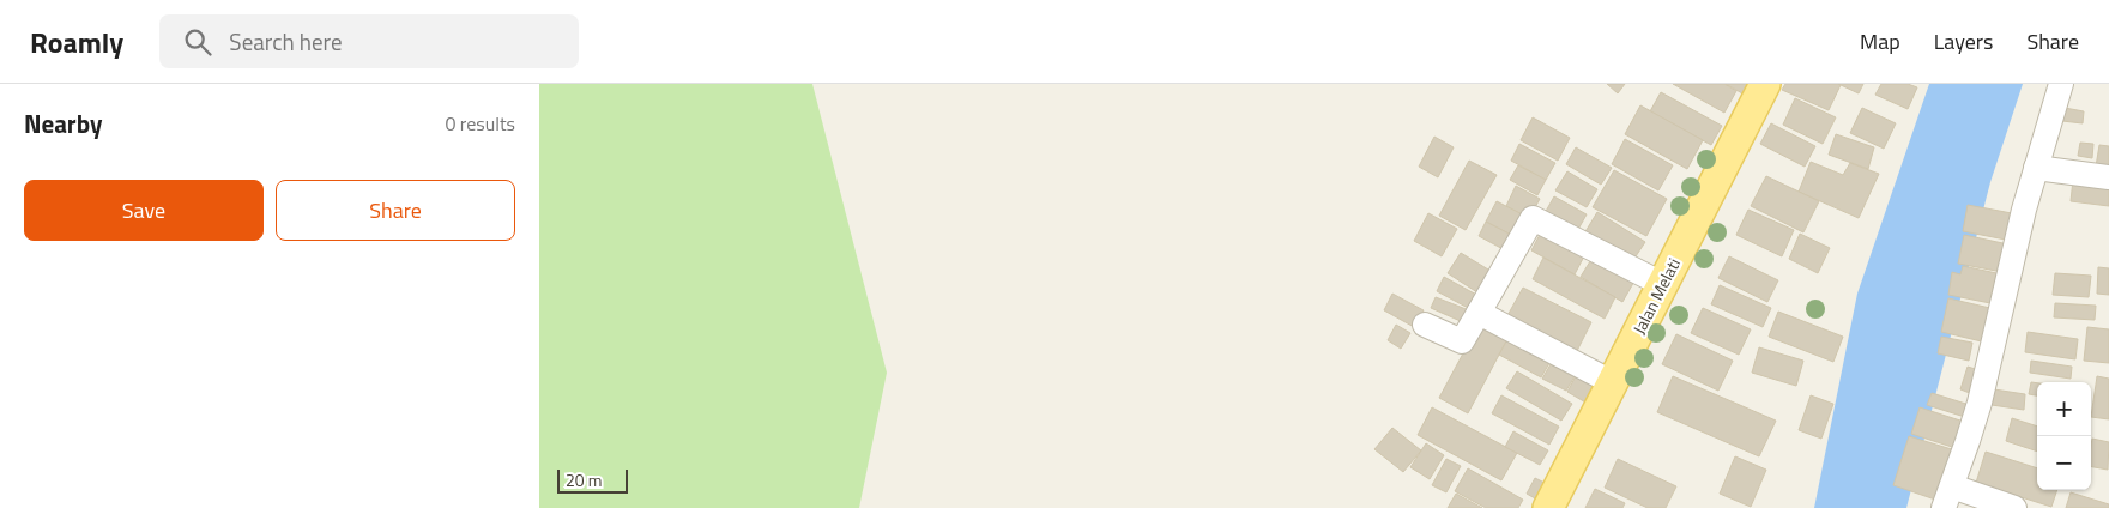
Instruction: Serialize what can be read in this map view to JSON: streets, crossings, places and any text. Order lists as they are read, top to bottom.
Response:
{
  "streets": {
    "main road": ["Jalan Melati"]
  },
  "scale_bar": "20 m",
  "page": {
    "header": "Roamly",
    "search": "Search here",
    "nav": ["Map", "Layers", "Share"],
    "heading": ["Nearby", "0 results"],
    "buttons": ["Save", "Share"],
    "map_buttons": ["+", "−"],
    "scale": "20 m"
  }
}
